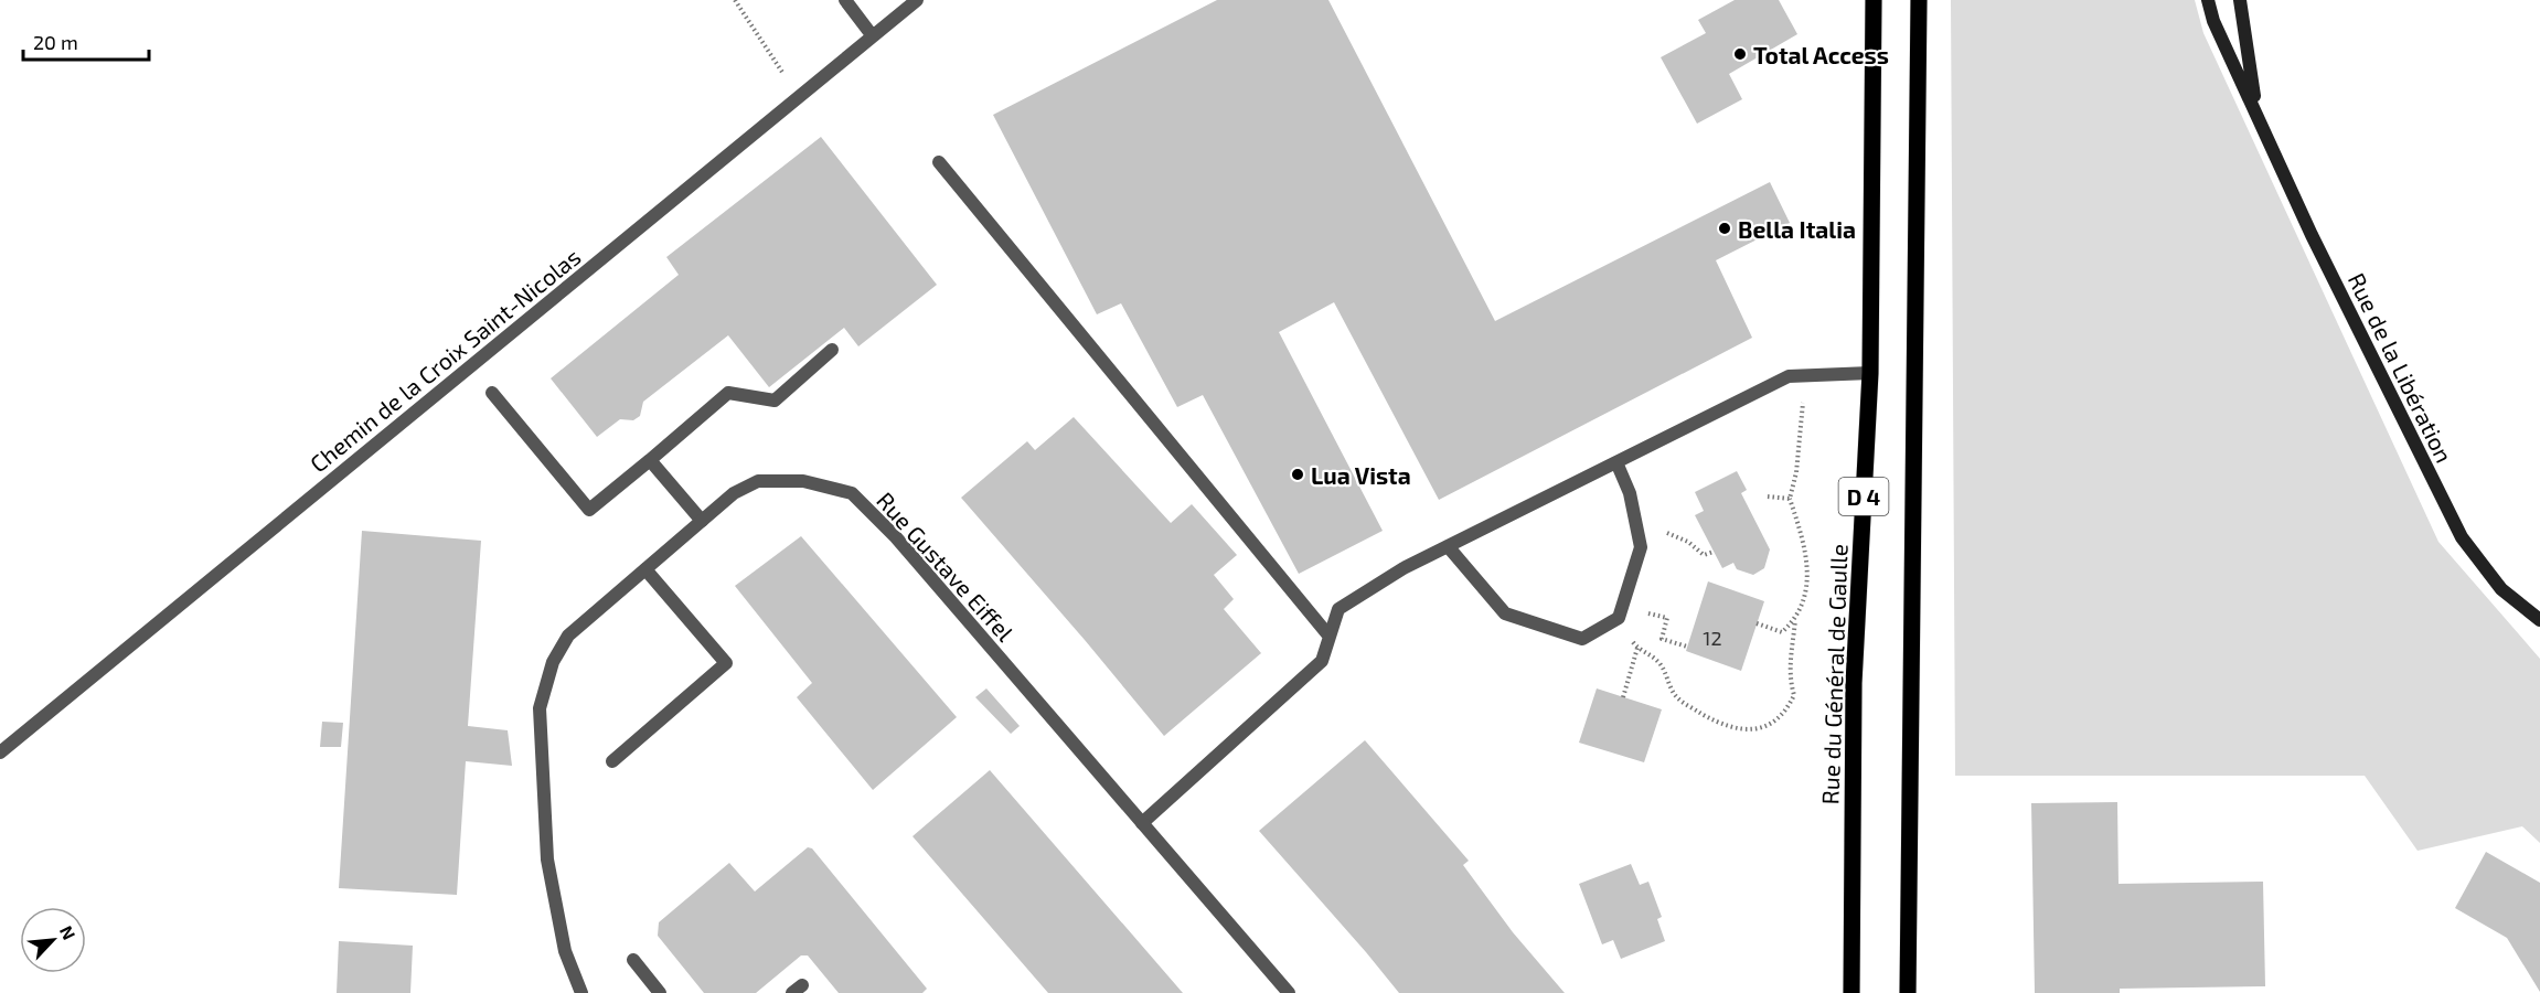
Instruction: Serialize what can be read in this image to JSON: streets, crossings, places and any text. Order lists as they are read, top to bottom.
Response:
{
  "streets": {
    "main road": ["Rue de la Libération", "D 4", "Rue du Général de Gaulle"],
    "street": ["Chemin de la Croix Saint-Nicolas", "Rue Gustave Eiffel"]
  },
  "places": ["Total Access", "Bella Italia", "Lua Vista"],
  "house_numbers": ["12"],
  "scale_bar": "20 m",
  "north": "top right"
}
